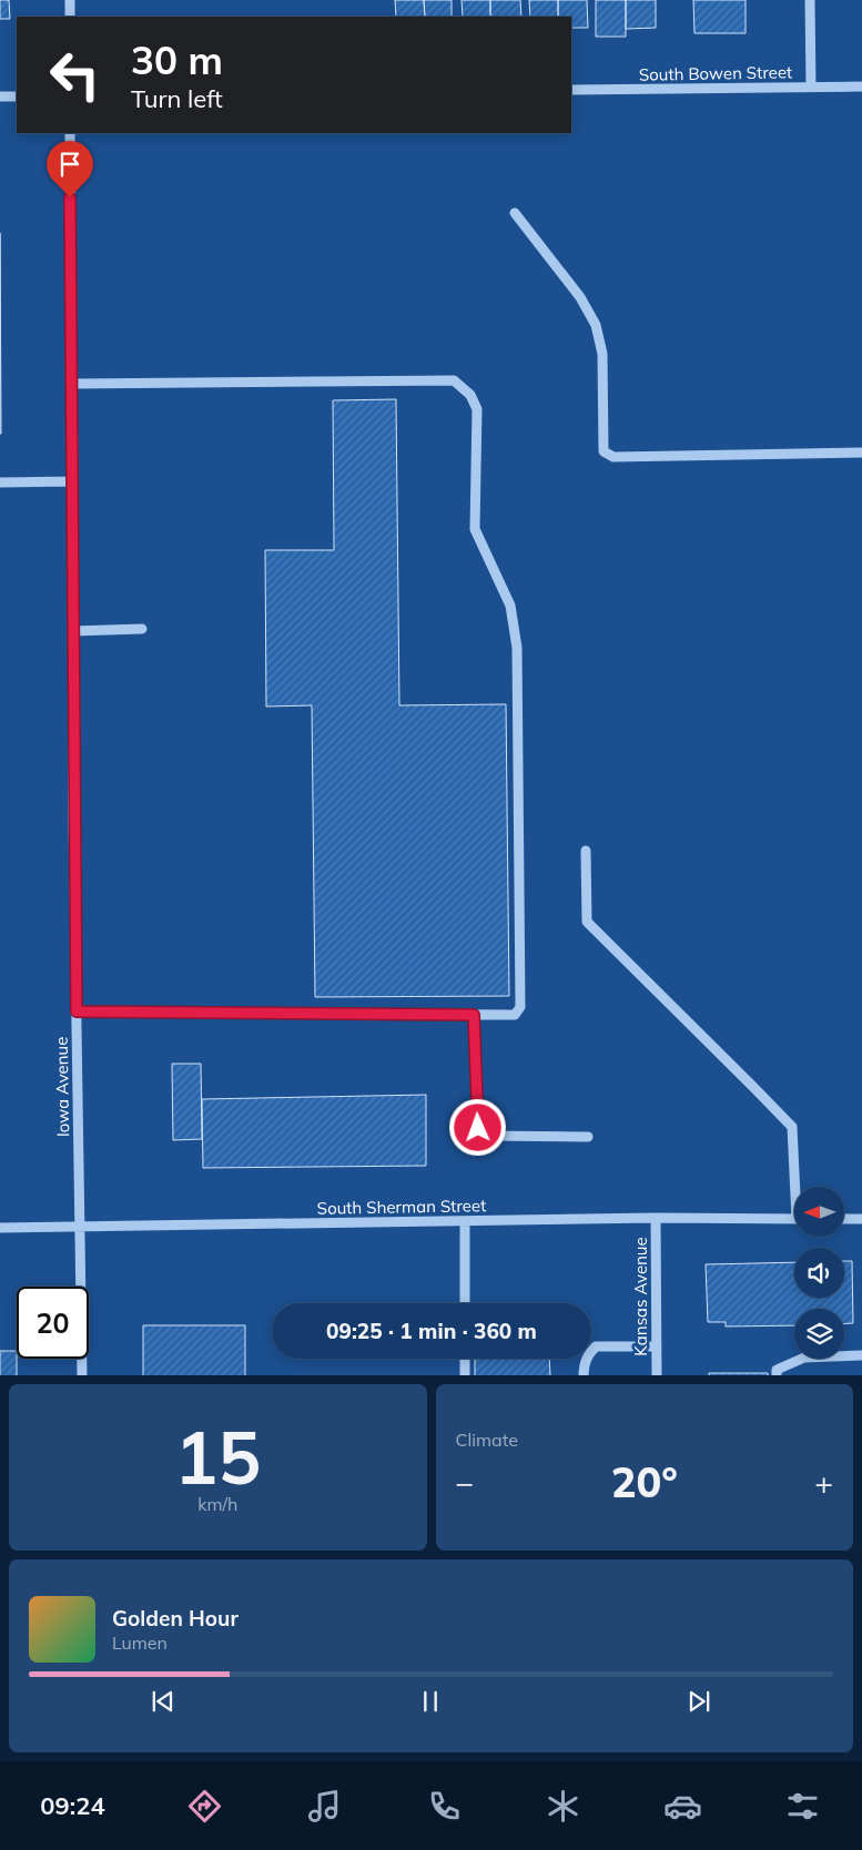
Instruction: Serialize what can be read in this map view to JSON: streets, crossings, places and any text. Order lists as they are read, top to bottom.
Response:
{
  "streets": {
    "street": [
      "South Bowen Street",
      "Iowa Avenue",
      "South Sherman Street",
      "Kansas Avenue"
    ]
  },
  "crossings": [
    ["Iowa Avenue", "South Sherman Street"],
    ["South Sherman Street", "Kansas Avenue"]
  ],
  "north": "left",
  "page": {
    "turn": ["30 m", "Turn left"],
    "limit": "20",
    "trip": "09:25 · 1 min · 360 m",
    "tile": [
      ["15", "km/h"],
      "Climate"
    ],
    "heat": ["−", "20°", "+"],
    "song": ["Golden Hour", "Lumen"],
    "tabs": "09:24"
  }
}
